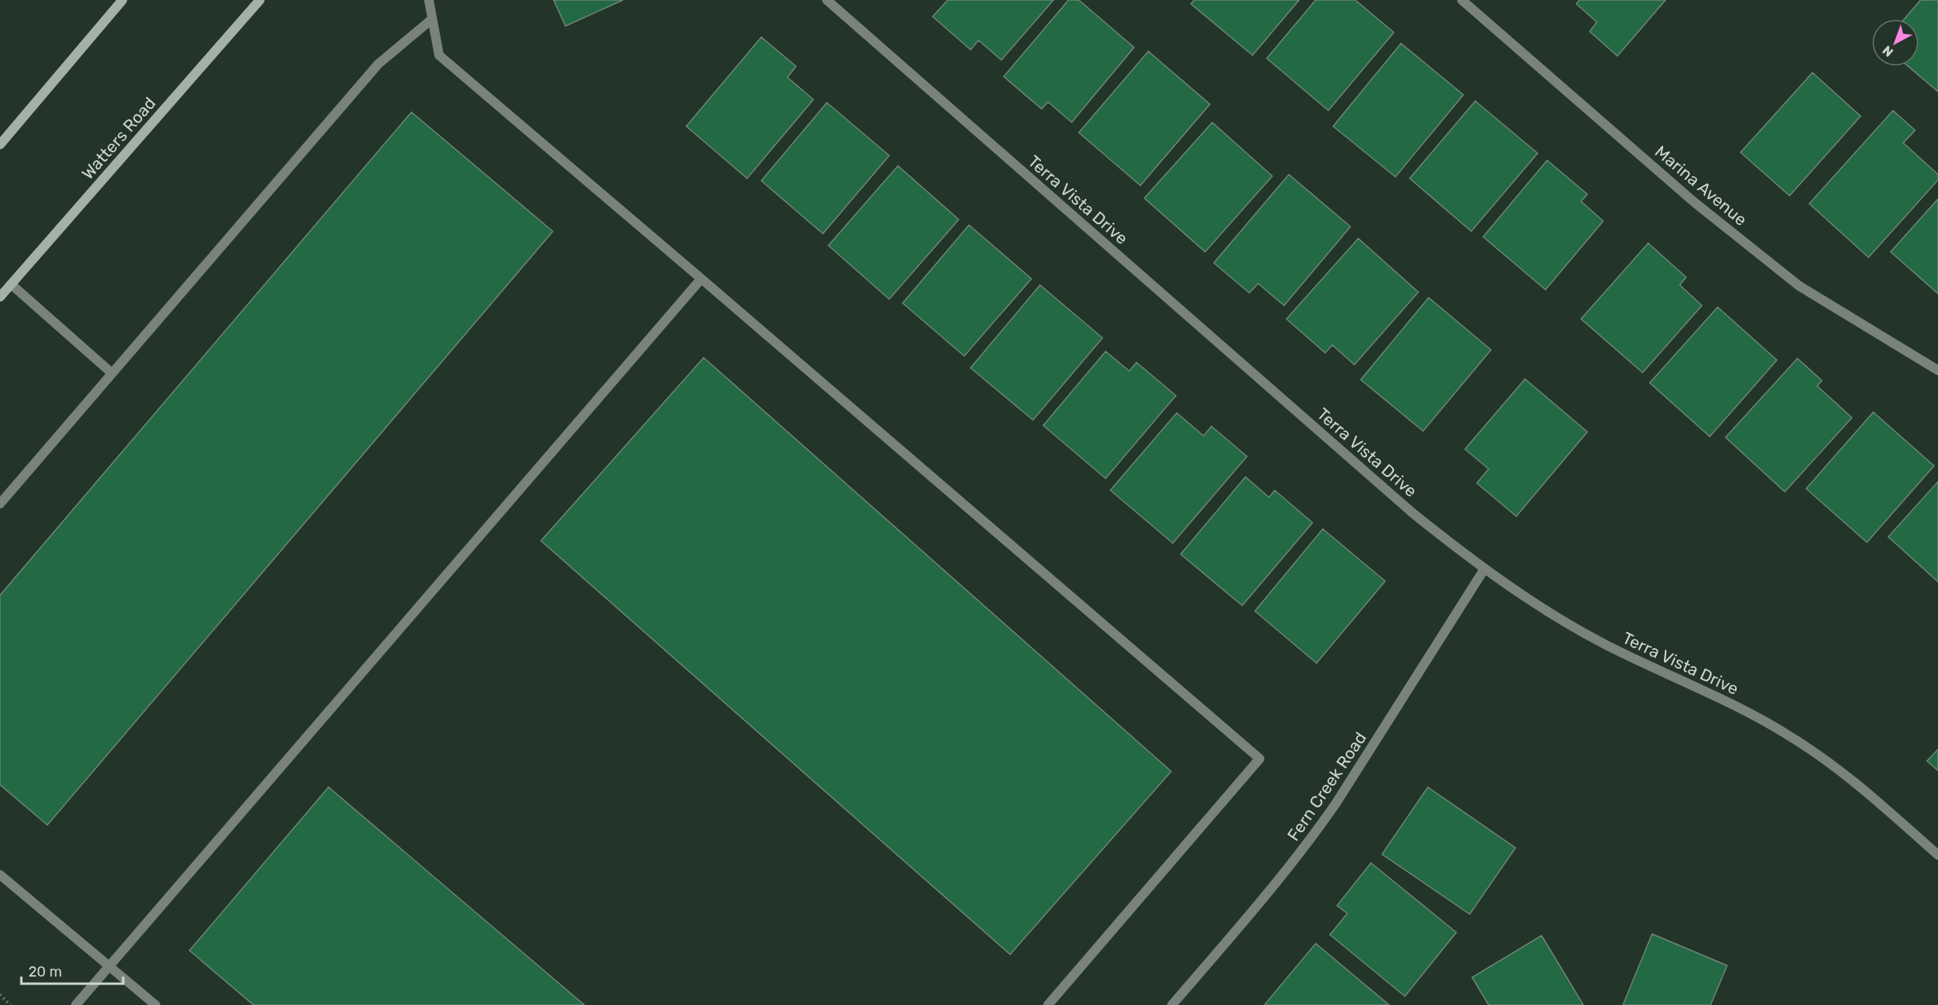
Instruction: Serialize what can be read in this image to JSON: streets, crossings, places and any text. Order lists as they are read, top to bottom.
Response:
{
  "streets": {
    "main road": ["Watters Road"],
    "street": ["Marina Avenue", "Terra Vista Drive", "Fern Creek Road"]
  },
  "crossings": [
    ["Terra Vista Drive", "Fern Creek Road"]
  ],
  "scale_bar": "20 m",
  "north": "bottom left"
}
